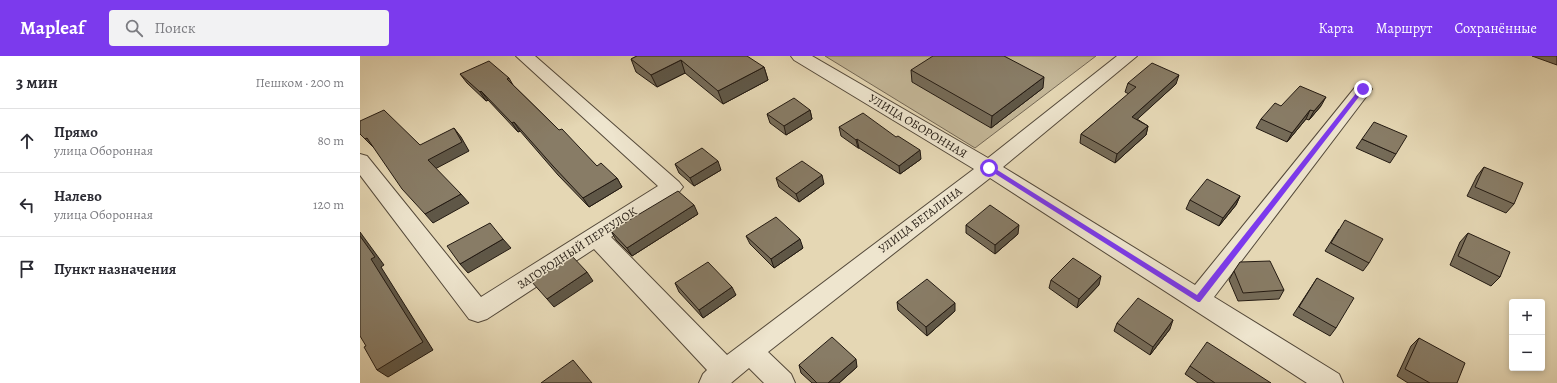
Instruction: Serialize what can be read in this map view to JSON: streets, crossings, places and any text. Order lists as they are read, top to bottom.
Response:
{
  "streets": {
    "street": ["УЛИЦА ОБОРОННАЯ", "УЛИЦА БЕГАЛИНА", "ЗАГОРОДНЫЙ ПЕРЕУЛОК"]
  },
  "crossings": [
    ["УЛИЦА ОБОРОННАЯ", "УЛИЦА БЕГАЛИНА"]
  ],
  "page": {
    "header": "Mapleaf",
    "search": "Поиск",
    "nav": ["Карта", "Маршрут", "Сохранённые"],
    "heading": ["3 мин", "Пешком · 200 m"],
    "list": [
      ["Прямо", "улица Оборонная", "80 m"],
      ["Налево", "улица Оборонная", "120 m"],
      "Пункт назначения"
    ],
    "map_buttons": ["+", "−"]
  }
}
